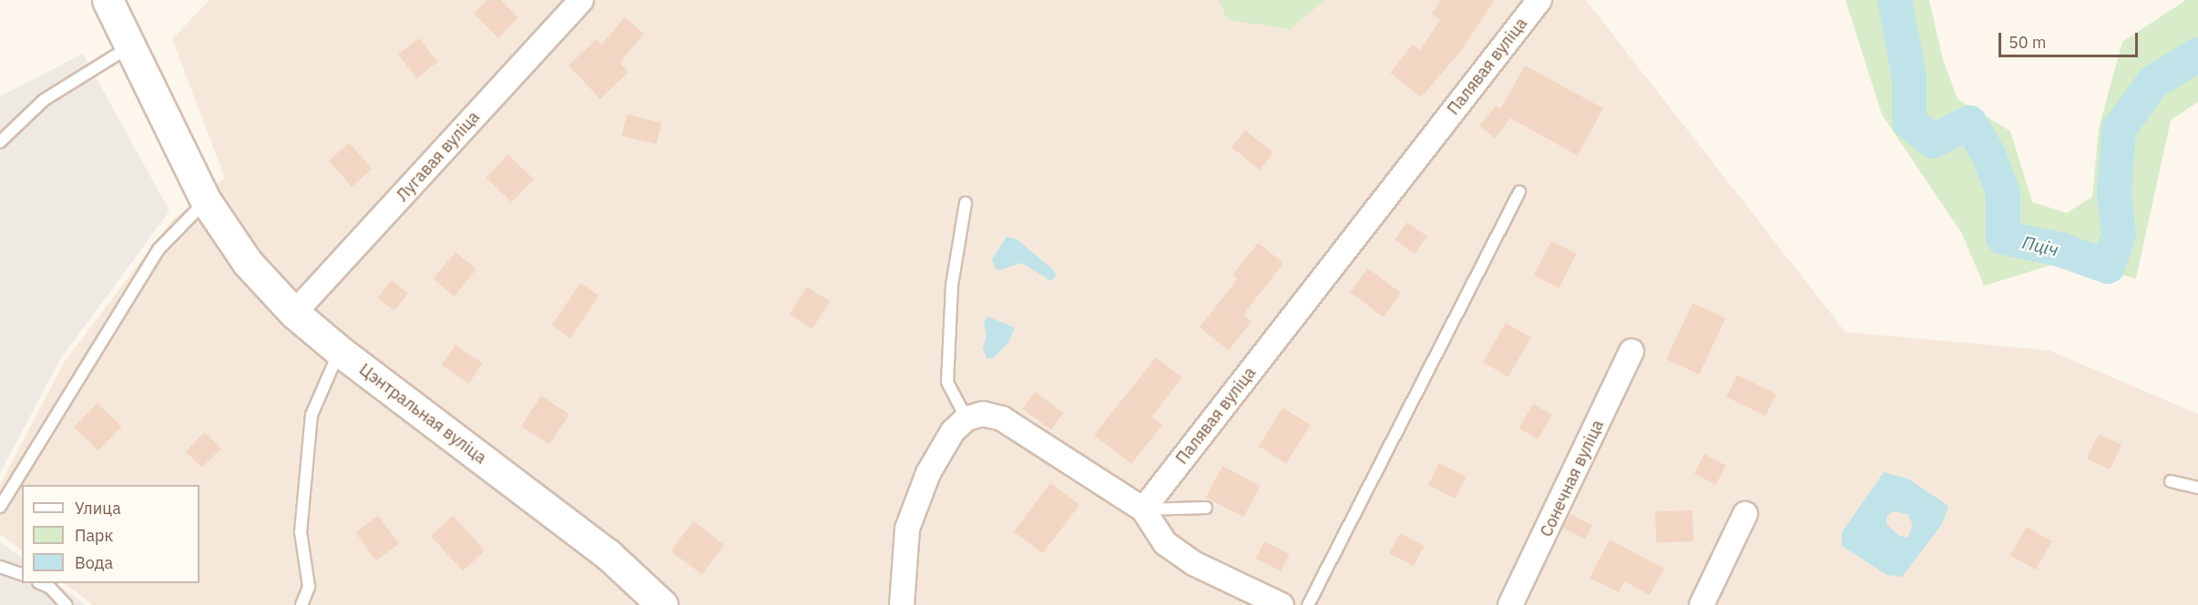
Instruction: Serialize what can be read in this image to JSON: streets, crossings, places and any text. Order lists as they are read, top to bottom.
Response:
{
  "streets": {
    "main road": ["Цэнтральная вуліца"],
    "street": ["Палявая вуліца", "Лугавая вуліца", "Сонечная вуліца"]
  },
  "crossings": [
    ["Лугавая вуліца", "Цэнтральная вуліца"]
  ],
  "water": ["Пціч"],
  "legend": ["Улица", "Парк", "Вода"],
  "scale_bar": "50 m"
}
